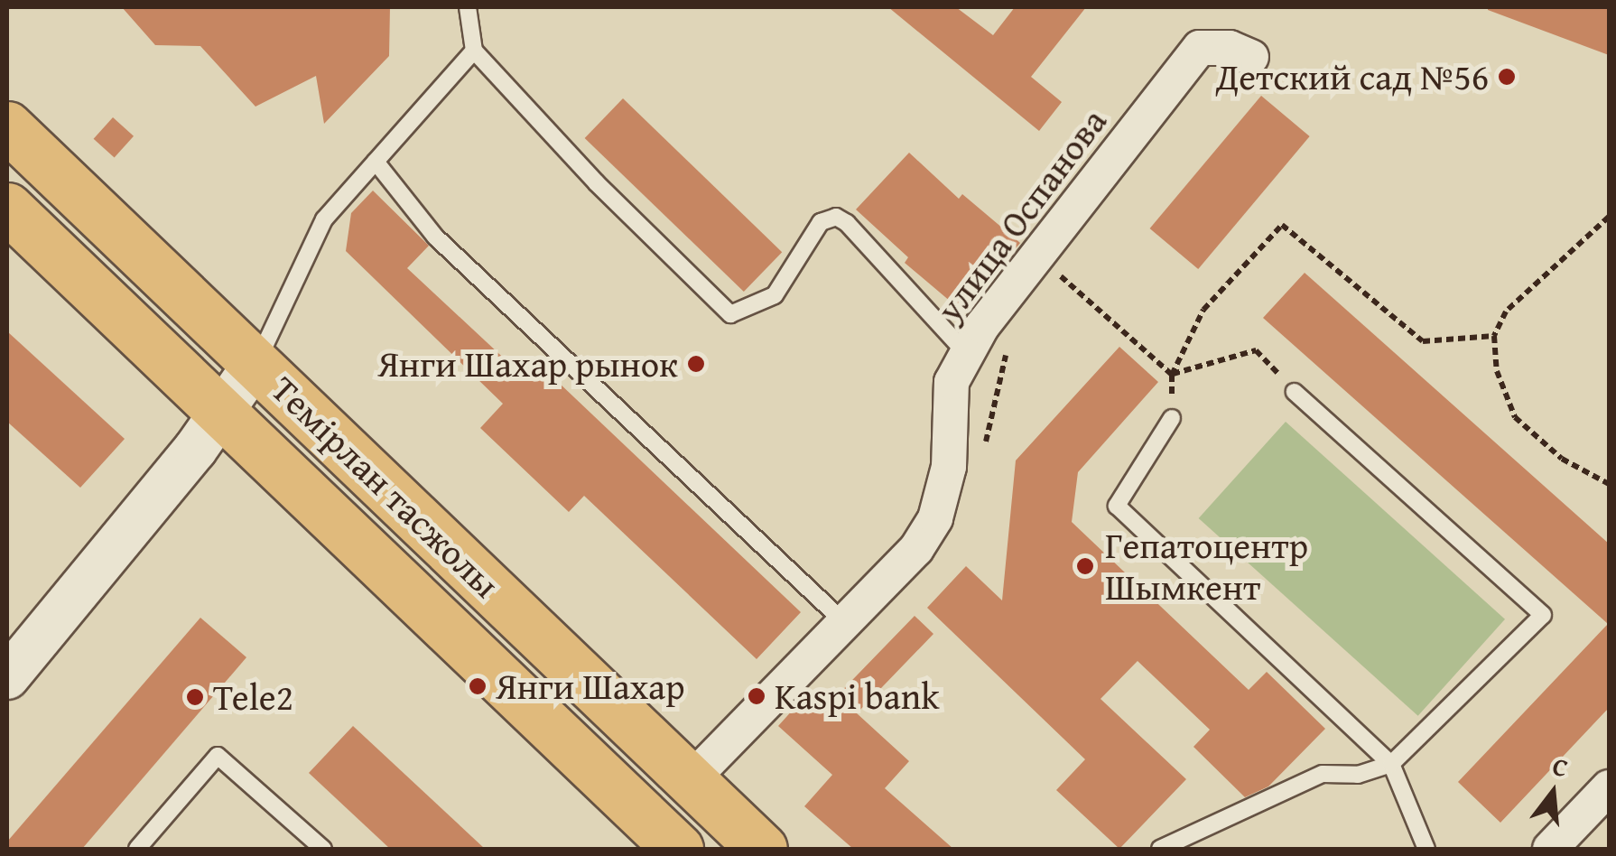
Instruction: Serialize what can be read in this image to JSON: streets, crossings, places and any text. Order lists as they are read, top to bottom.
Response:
{
  "streets": {
    "main road": ["Темірлан тасжолы"],
    "street": ["улица Оспанова"]
  },
  "crossings": [
    ["улица Оспанова", "Темірлан тасжолы"]
  ],
  "places": [
    "Детский сад №56",
    "Янги Шахар рынок",
    "Гепатоцентр Шымкент",
    "Янги Шахар",
    "Kaspi bank",
    "Tele2"
  ],
  "north": "top"
}
